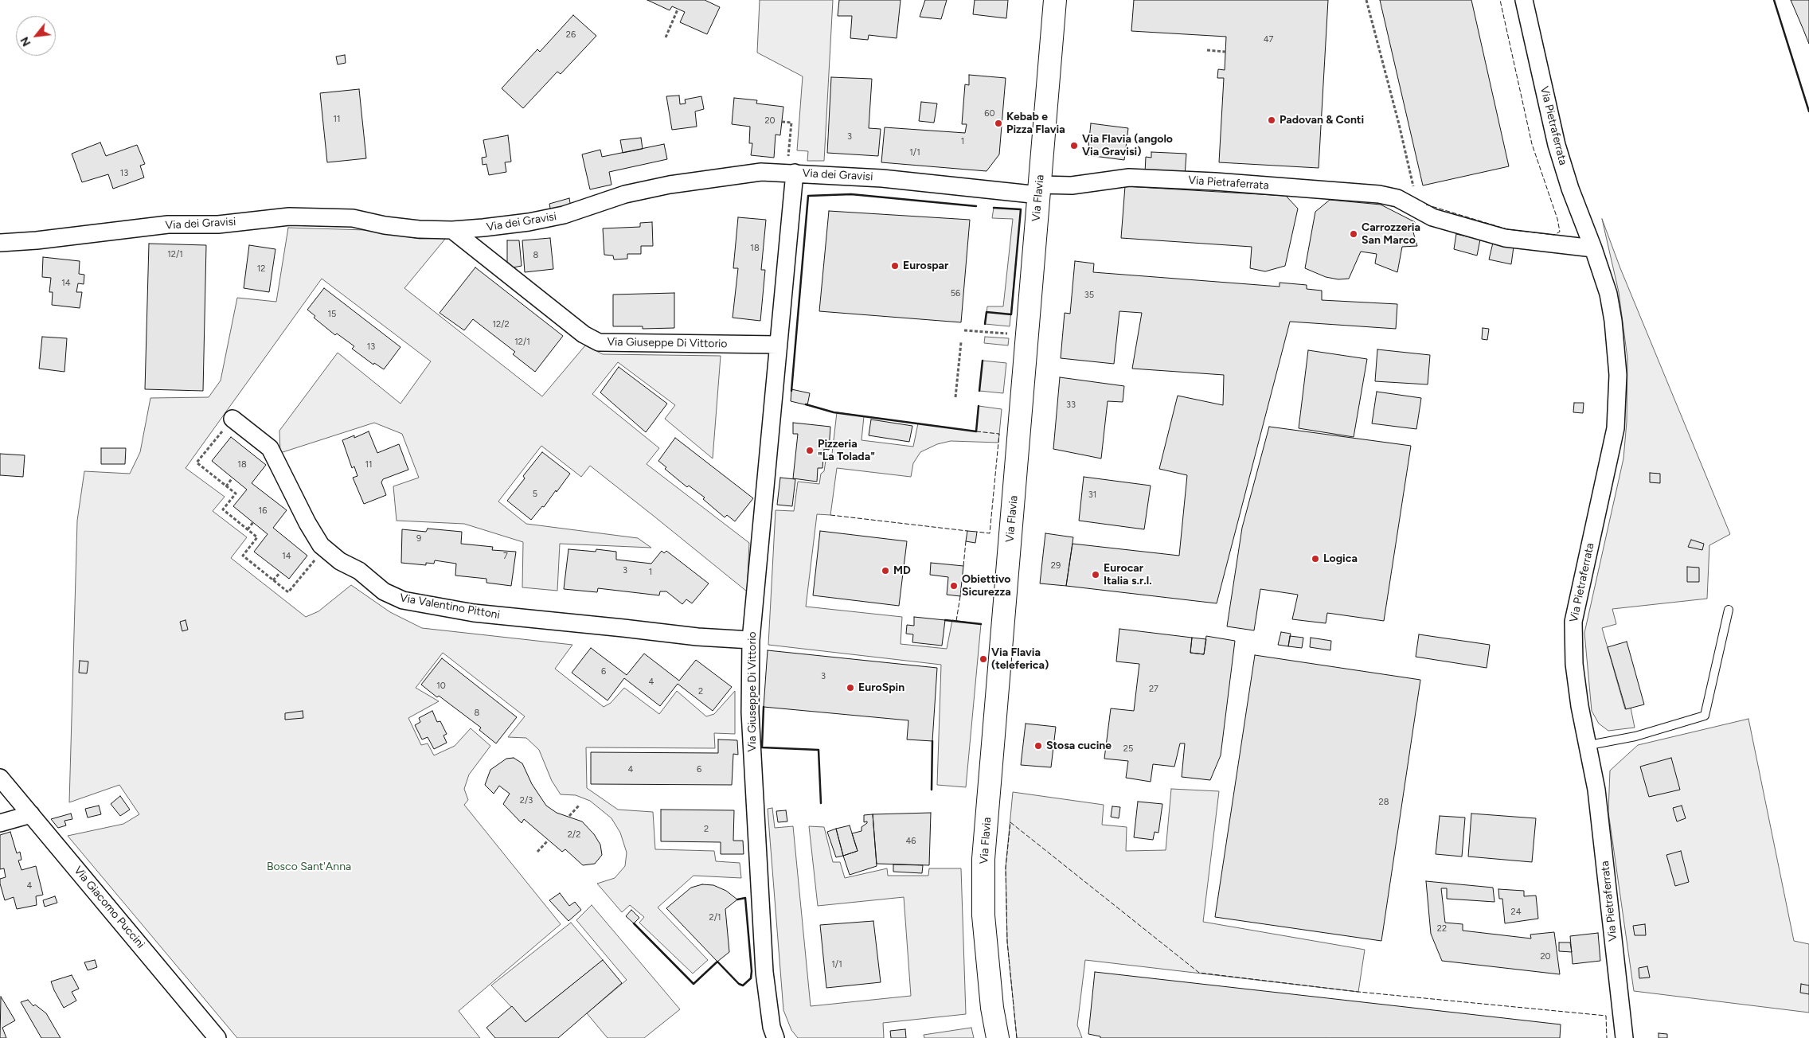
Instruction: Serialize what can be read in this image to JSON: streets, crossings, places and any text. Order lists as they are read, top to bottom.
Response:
{
  "streets": {
    "main road": ["Via Flavia"],
    "street": [
      "Via Pietraferrata",
      "Via dei Gravisi",
      "Via Giuseppe Di Vittorio",
      "Via Valentino Pittoni",
      "Via Giacomo Puccini"
    ]
  },
  "crossings": [
    ["Via Pietraferrata", "Via dei Gravisi"],
    ["Via Pietraferrata", "Via Flavia"],
    ["Via dei Gravisi", "Via Flavia"],
    ["Via dei Gravisi", "Via Giuseppe Di Vittorio"],
    ["Via Giuseppe Di Vittorio", "Via Valentino Pittoni"]
  ],
  "parks": ["Bosco Sant'Anna"],
  "places": [
    "Padovan & Conti",
    "Kebab e Pizza Flavia",
    "Via Flavia (angolo Via Gravisi)",
    "Carrozzeria San Marco",
    "Eurospar",
    "Pizzeria \"La Tolada\"",
    "Logica",
    "MD",
    "Eurocar Italia s.r.l.",
    "Obiettivo Sicurezza",
    "Via Flavia (teleferica)",
    "EuroSpin",
    "Stosa cucine"
  ],
  "house_numbers": [
    "26",
    "47",
    "60",
    "11",
    "20",
    "3",
    "1",
    "1/1",
    "13",
    "18",
    "12/1",
    "8",
    "12",
    "14",
    "56",
    "35",
    "15",
    "12/2",
    "12/1",
    "13",
    "33",
    "18",
    "11",
    "5",
    "31",
    "16",
    "9",
    "14",
    "7",
    "29",
    "3",
    "1",
    "6",
    "3",
    "4",
    "10",
    "27",
    "2",
    "8",
    "25",
    "4",
    "6",
    "2/3",
    "28",
    "2",
    "2/2",
    "46",
    "4",
    "24",
    "2/1",
    "22",
    "20",
    "1/1"
  ],
  "north": "bottom left"
}
